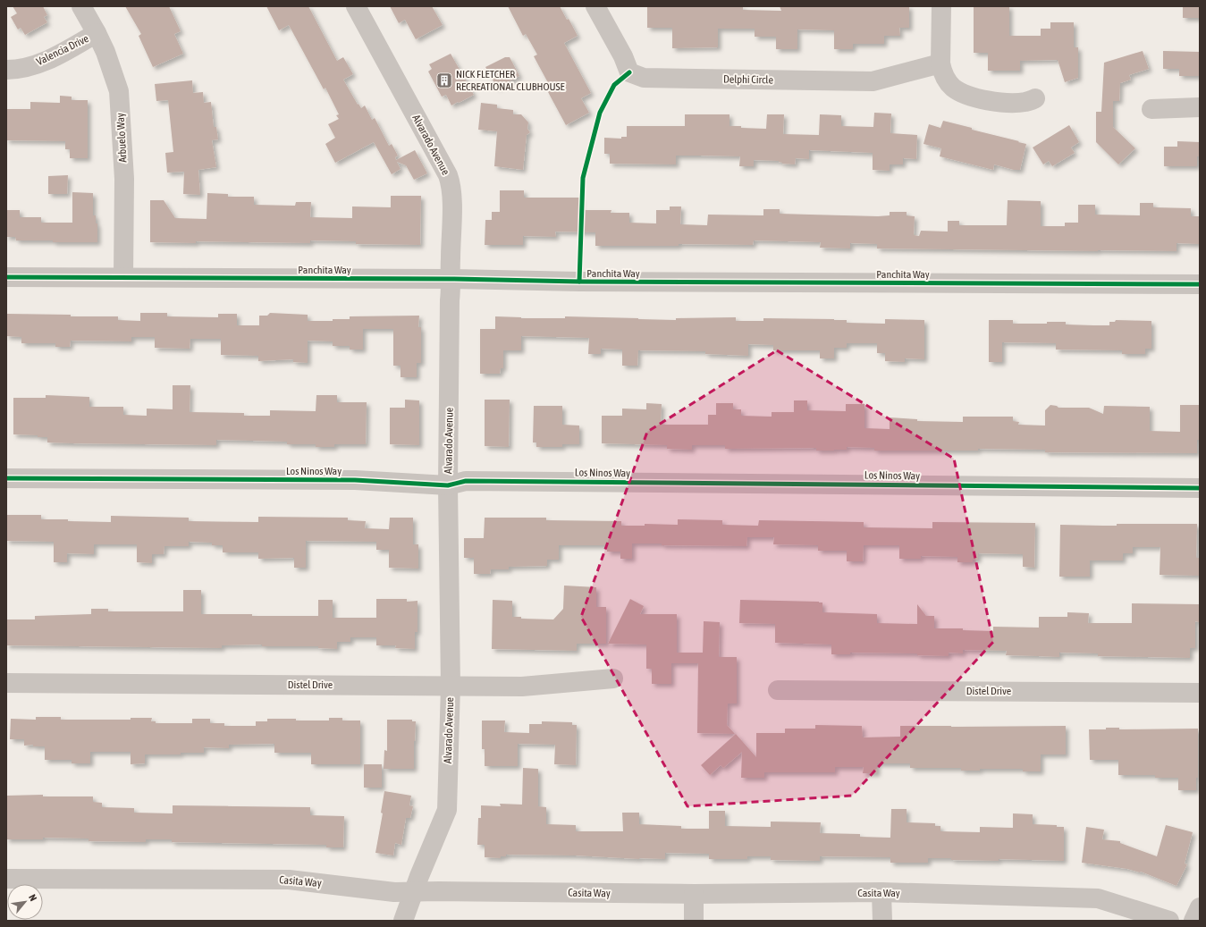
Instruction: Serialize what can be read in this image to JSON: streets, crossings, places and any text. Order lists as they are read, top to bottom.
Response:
{
  "streets": {
    "street": [
      "Valencia Drive",
      "Delphi Circle",
      "Arbuelo Way",
      "Alvarado Avenue",
      "Panchita Way",
      "Los Ninos Way",
      "Distel Drive",
      "Casita Way"
    ]
  },
  "crossings": [
    ["Valencia Drive", "Arbuelo Way"],
    ["Arbuelo Way", "Panchita Way"],
    ["Alvarado Avenue", "Panchita Way"],
    ["Alvarado Avenue", "Los Ninos Way"],
    ["Alvarado Avenue", "Distel Drive"],
    ["Alvarado Avenue", "Casita Way"]
  ],
  "places": {
    "building": ["NICK FLETCHER RECREATIONAL CLUBHOUSE"]
  },
  "north": "top right"
}
